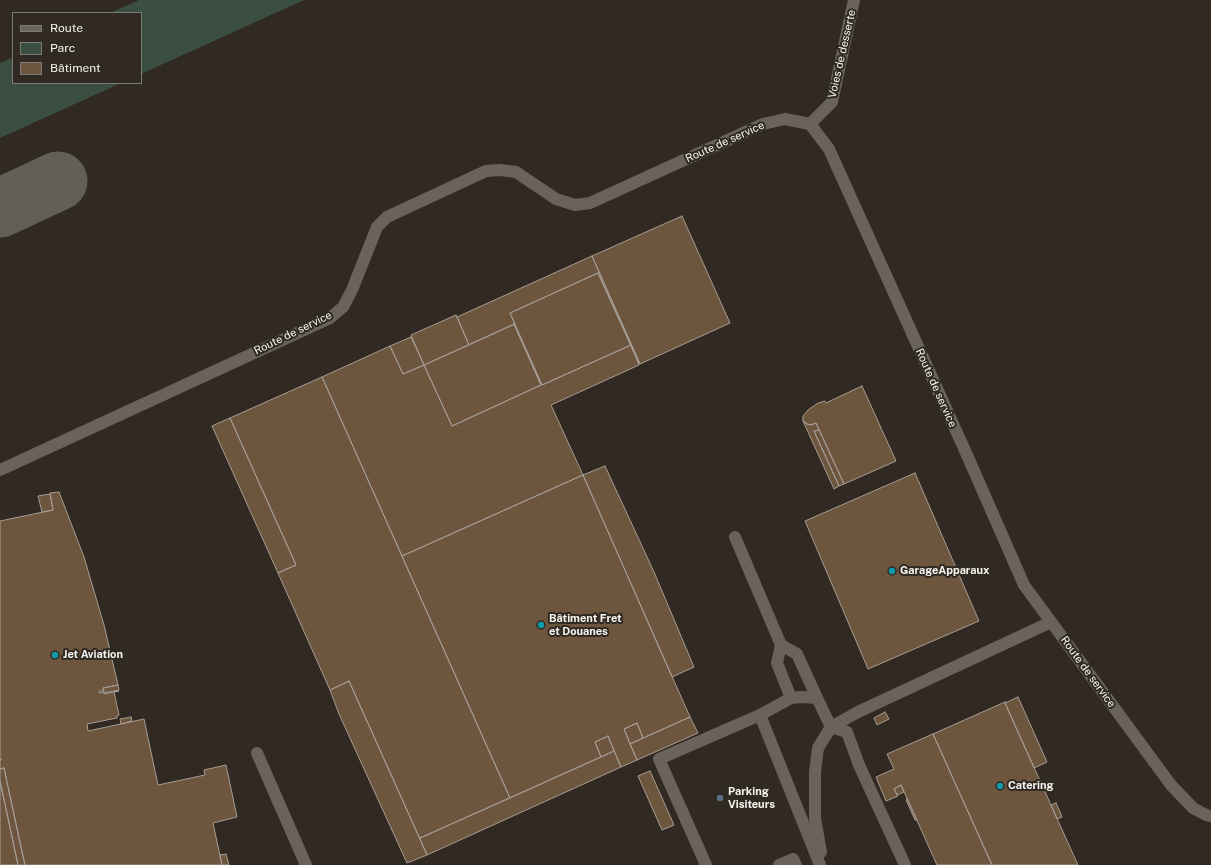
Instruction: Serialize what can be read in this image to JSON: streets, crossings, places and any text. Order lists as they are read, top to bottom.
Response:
{
  "streets": {
    "street": ["Voies de desserte", "Route de service"]
  },
  "crossings": [
    ["Voies de desserte", "Route de service"]
  ],
  "places": [
    "GarageApparaux",
    "Bâtiment Fret et Douanes",
    "Jet Aviation",
    "Catering",
    "Parking Visiteurs"
  ],
  "legend": ["Route", "Parc", "Bâtiment"]
}
